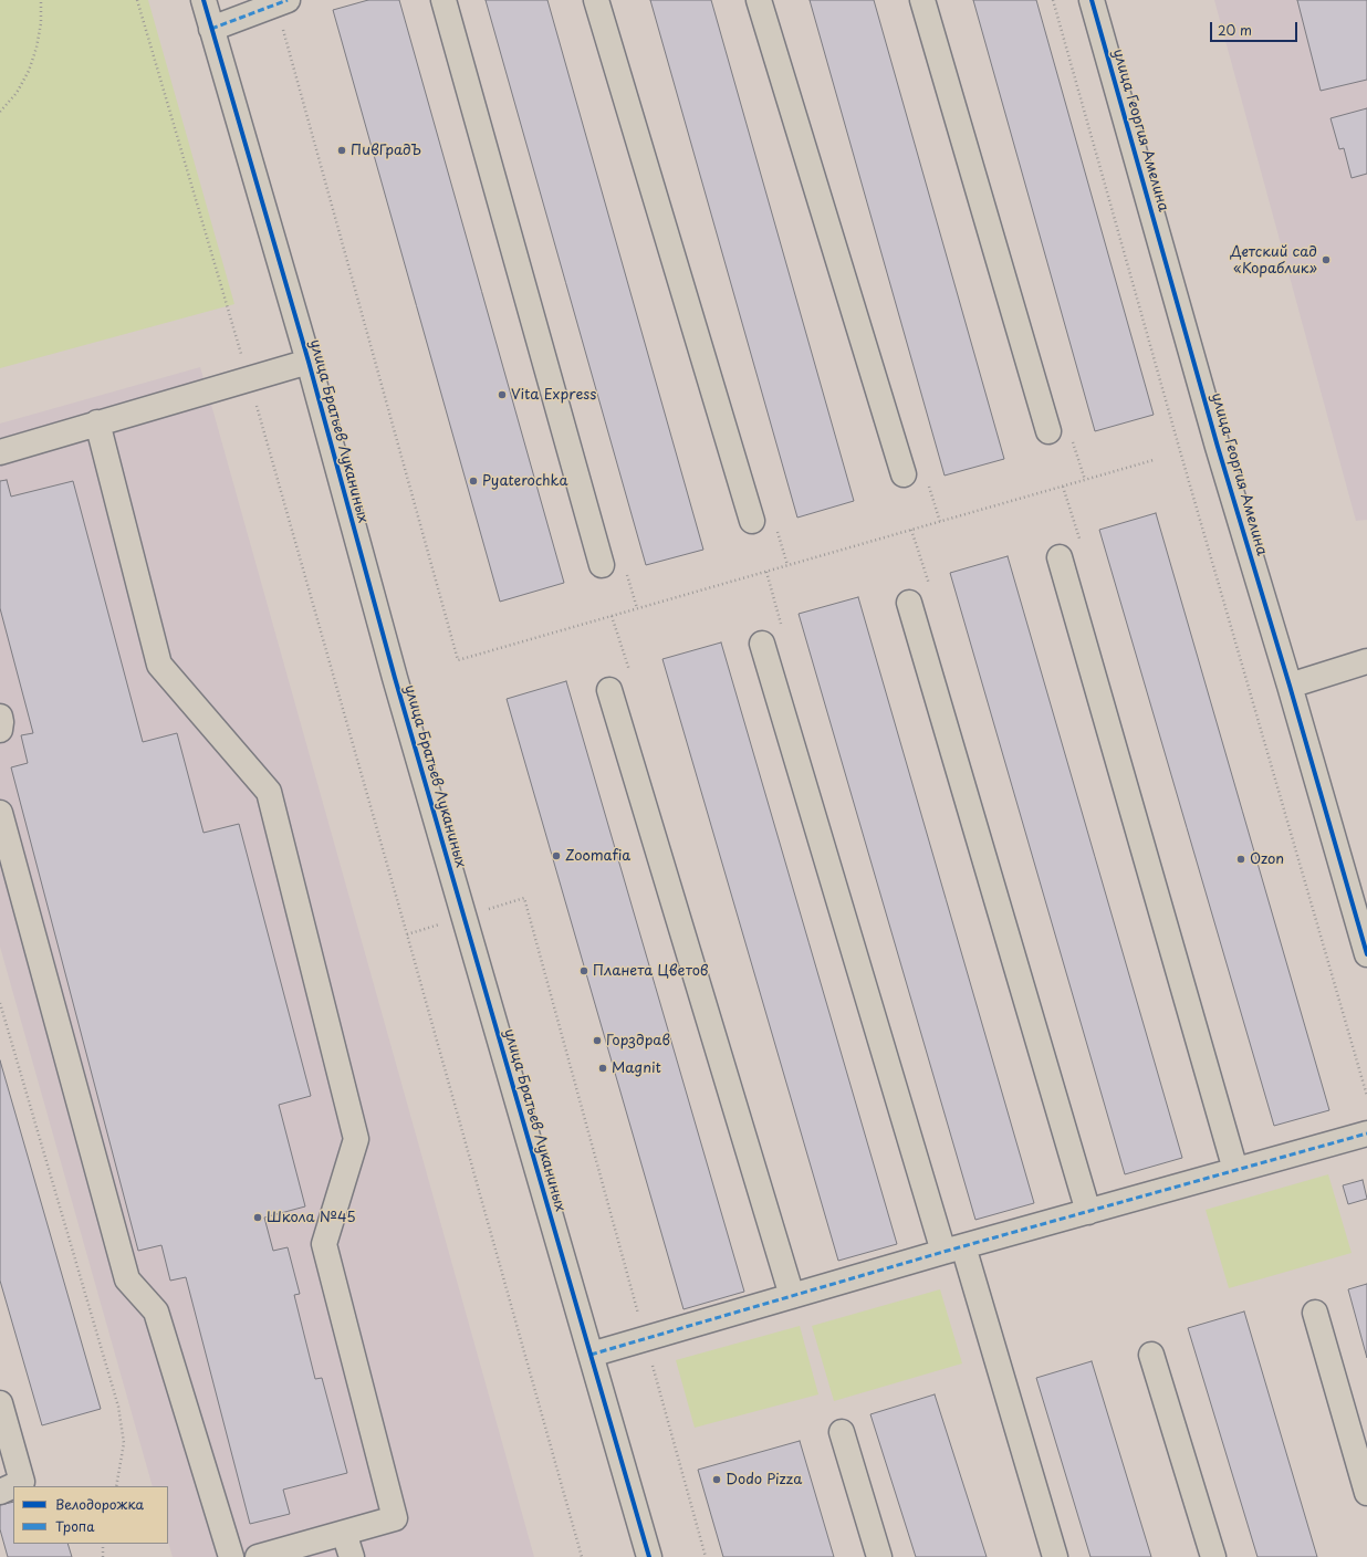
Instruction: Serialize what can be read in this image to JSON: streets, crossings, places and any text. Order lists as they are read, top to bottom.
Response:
{
  "streets": {
    "street": ["улица Георгия Амелина", "улица Братьев Луканиных"]
  },
  "places": [
    "ПивГрадЪ",
    "Детский сад «Кораблик»",
    "Vita Express",
    "Pyaterochka",
    "Zoomafia",
    "Ozon",
    "Планета Цветов",
    "Горздрав",
    "Magnit",
    "Школа №45",
    "Dodo Pizza"
  ],
  "legend": ["Велодорожка", "Тропа"],
  "scale_bar": "20 m"
}
